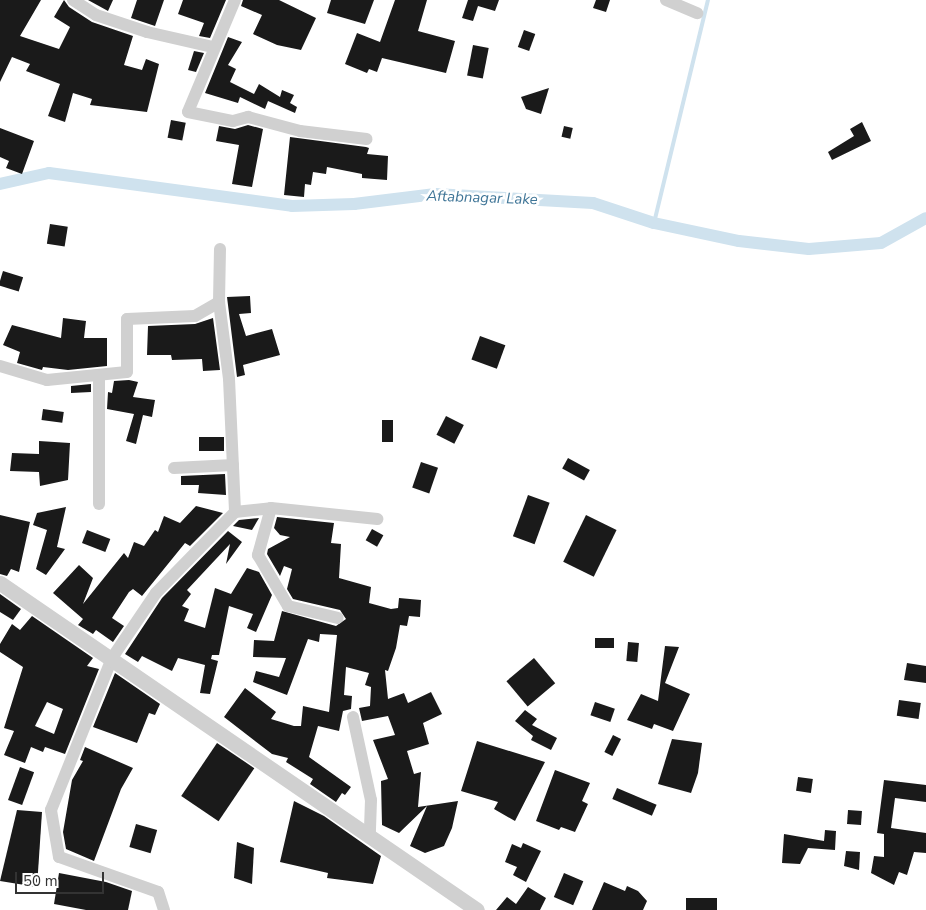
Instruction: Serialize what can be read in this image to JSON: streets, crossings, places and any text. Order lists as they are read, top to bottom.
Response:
{
  "water": ["Aftabnagar Lake"],
  "scale_bar": "50 m"
}
